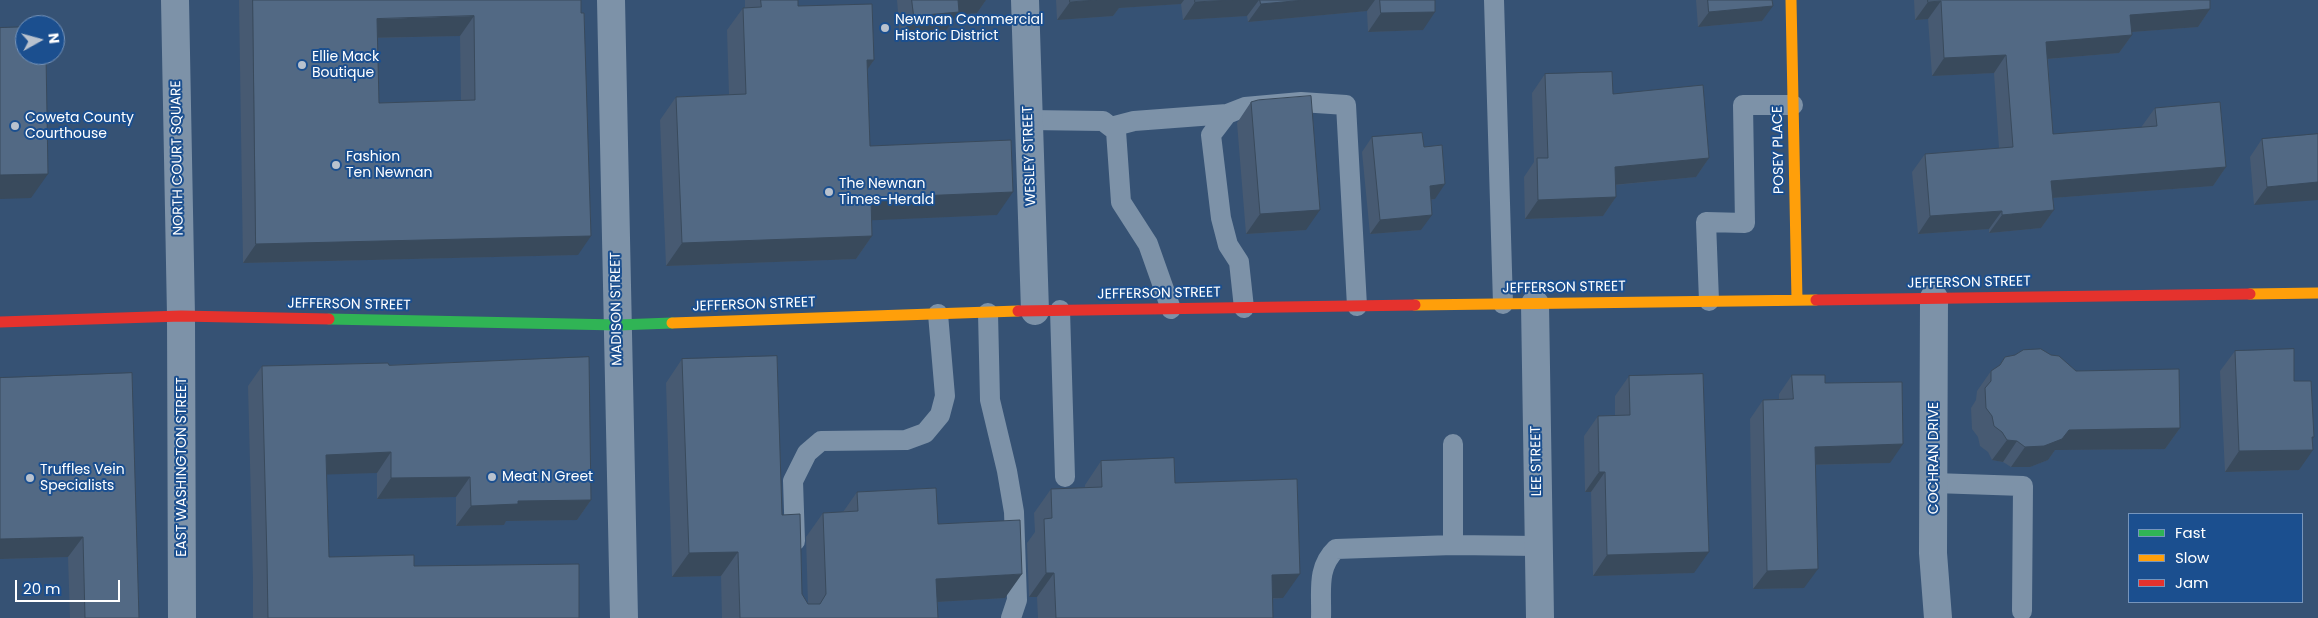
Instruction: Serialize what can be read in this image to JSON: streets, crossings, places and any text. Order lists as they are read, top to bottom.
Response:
{
  "streets": {
    "main road": ["POSEY PLACE", "JEFFERSON STREET"],
    "street": [
      "WESLEY STREET",
      "NORTH COURT SQUARE",
      "MADISON STREET",
      "COCHRAN DRIVE",
      "LEE STREET",
      "EAST WASHINGTON STREET"
    ]
  },
  "crossings": [
    ["POSEY PLACE", "JEFFERSON STREET"],
    ["WESLEY STREET", "JEFFERSON STREET"],
    ["NORTH COURT SQUARE", "JEFFERSON STREET"],
    ["NORTH COURT SQUARE", "EAST WASHINGTON STREET"],
    ["JEFFERSON STREET", "MADISON STREET"],
    ["JEFFERSON STREET", "COCHRAN DRIVE"],
    ["JEFFERSON STREET", "LEE STREET"],
    ["JEFFERSON STREET", "EAST WASHINGTON STREET"]
  ],
  "places": [
    "Newnan Commercial Historic District",
    "Ellie Mack Boutique",
    "Coweta County Courthouse",
    "Fashion Ten Newnan",
    "The Newnan Times-Herald",
    "Meat N Greet",
    "Truffles Vein Specialists"
  ],
  "legend": ["Fast", "Slow", "Jam"],
  "scale_bar": "20 m",
  "north": "right"
}
